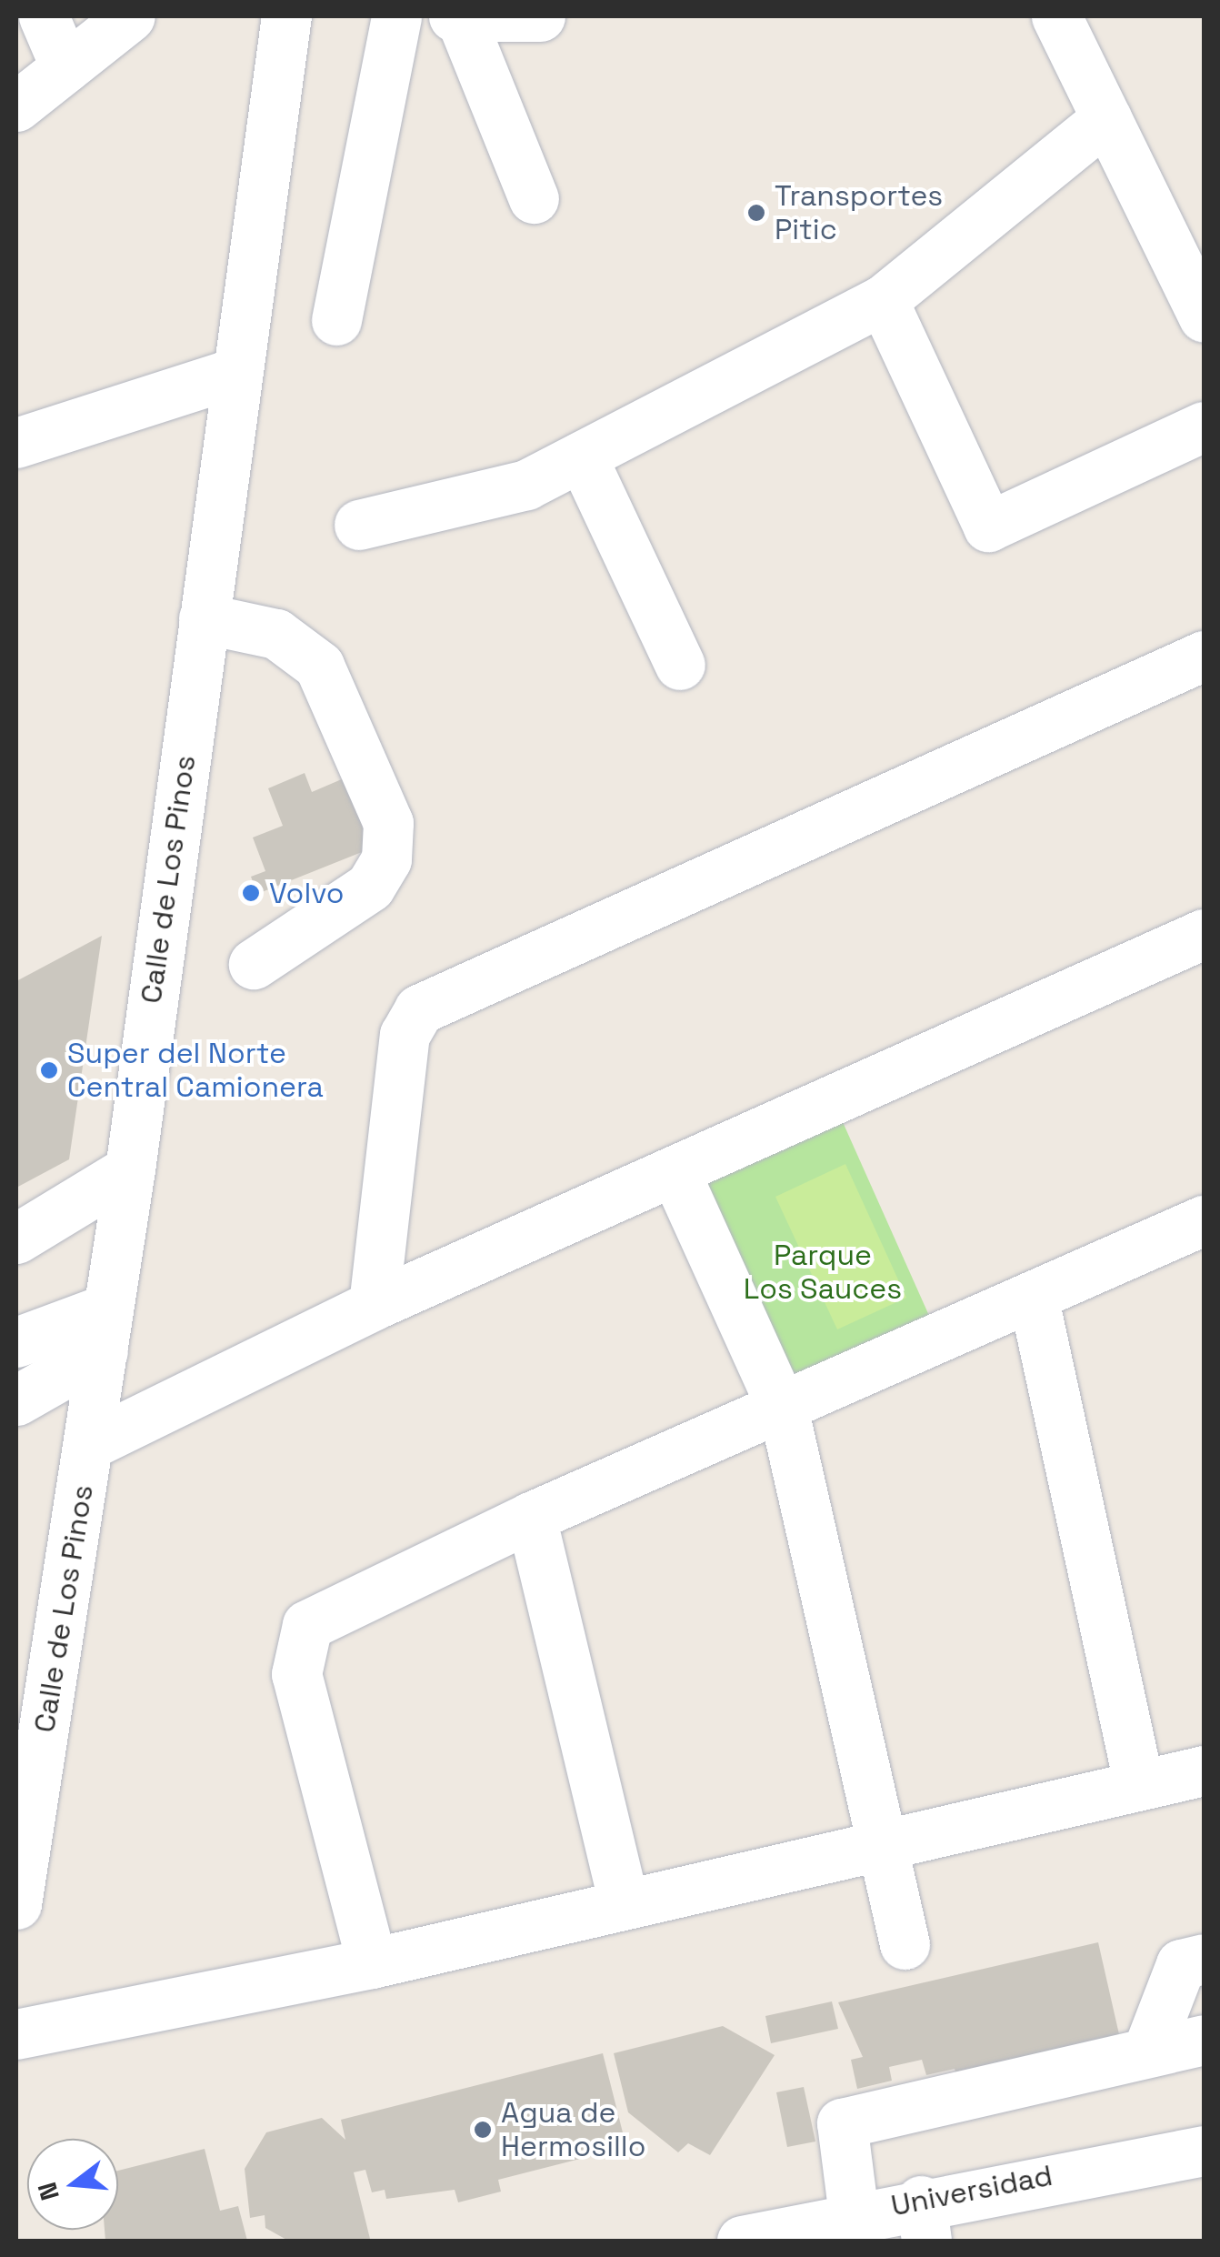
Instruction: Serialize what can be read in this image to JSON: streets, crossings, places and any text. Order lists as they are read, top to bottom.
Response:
{
  "streets": {
    "street": ["Calle de Los Pinos", "Universidad"]
  },
  "parks": ["Parque Los Sauces"],
  "places": [
    "Transportes Pitic",
    "Volvo",
    "Super del Norte Central Camionera",
    "Agua de Hermosillo"
  ],
  "north": "left"
}
